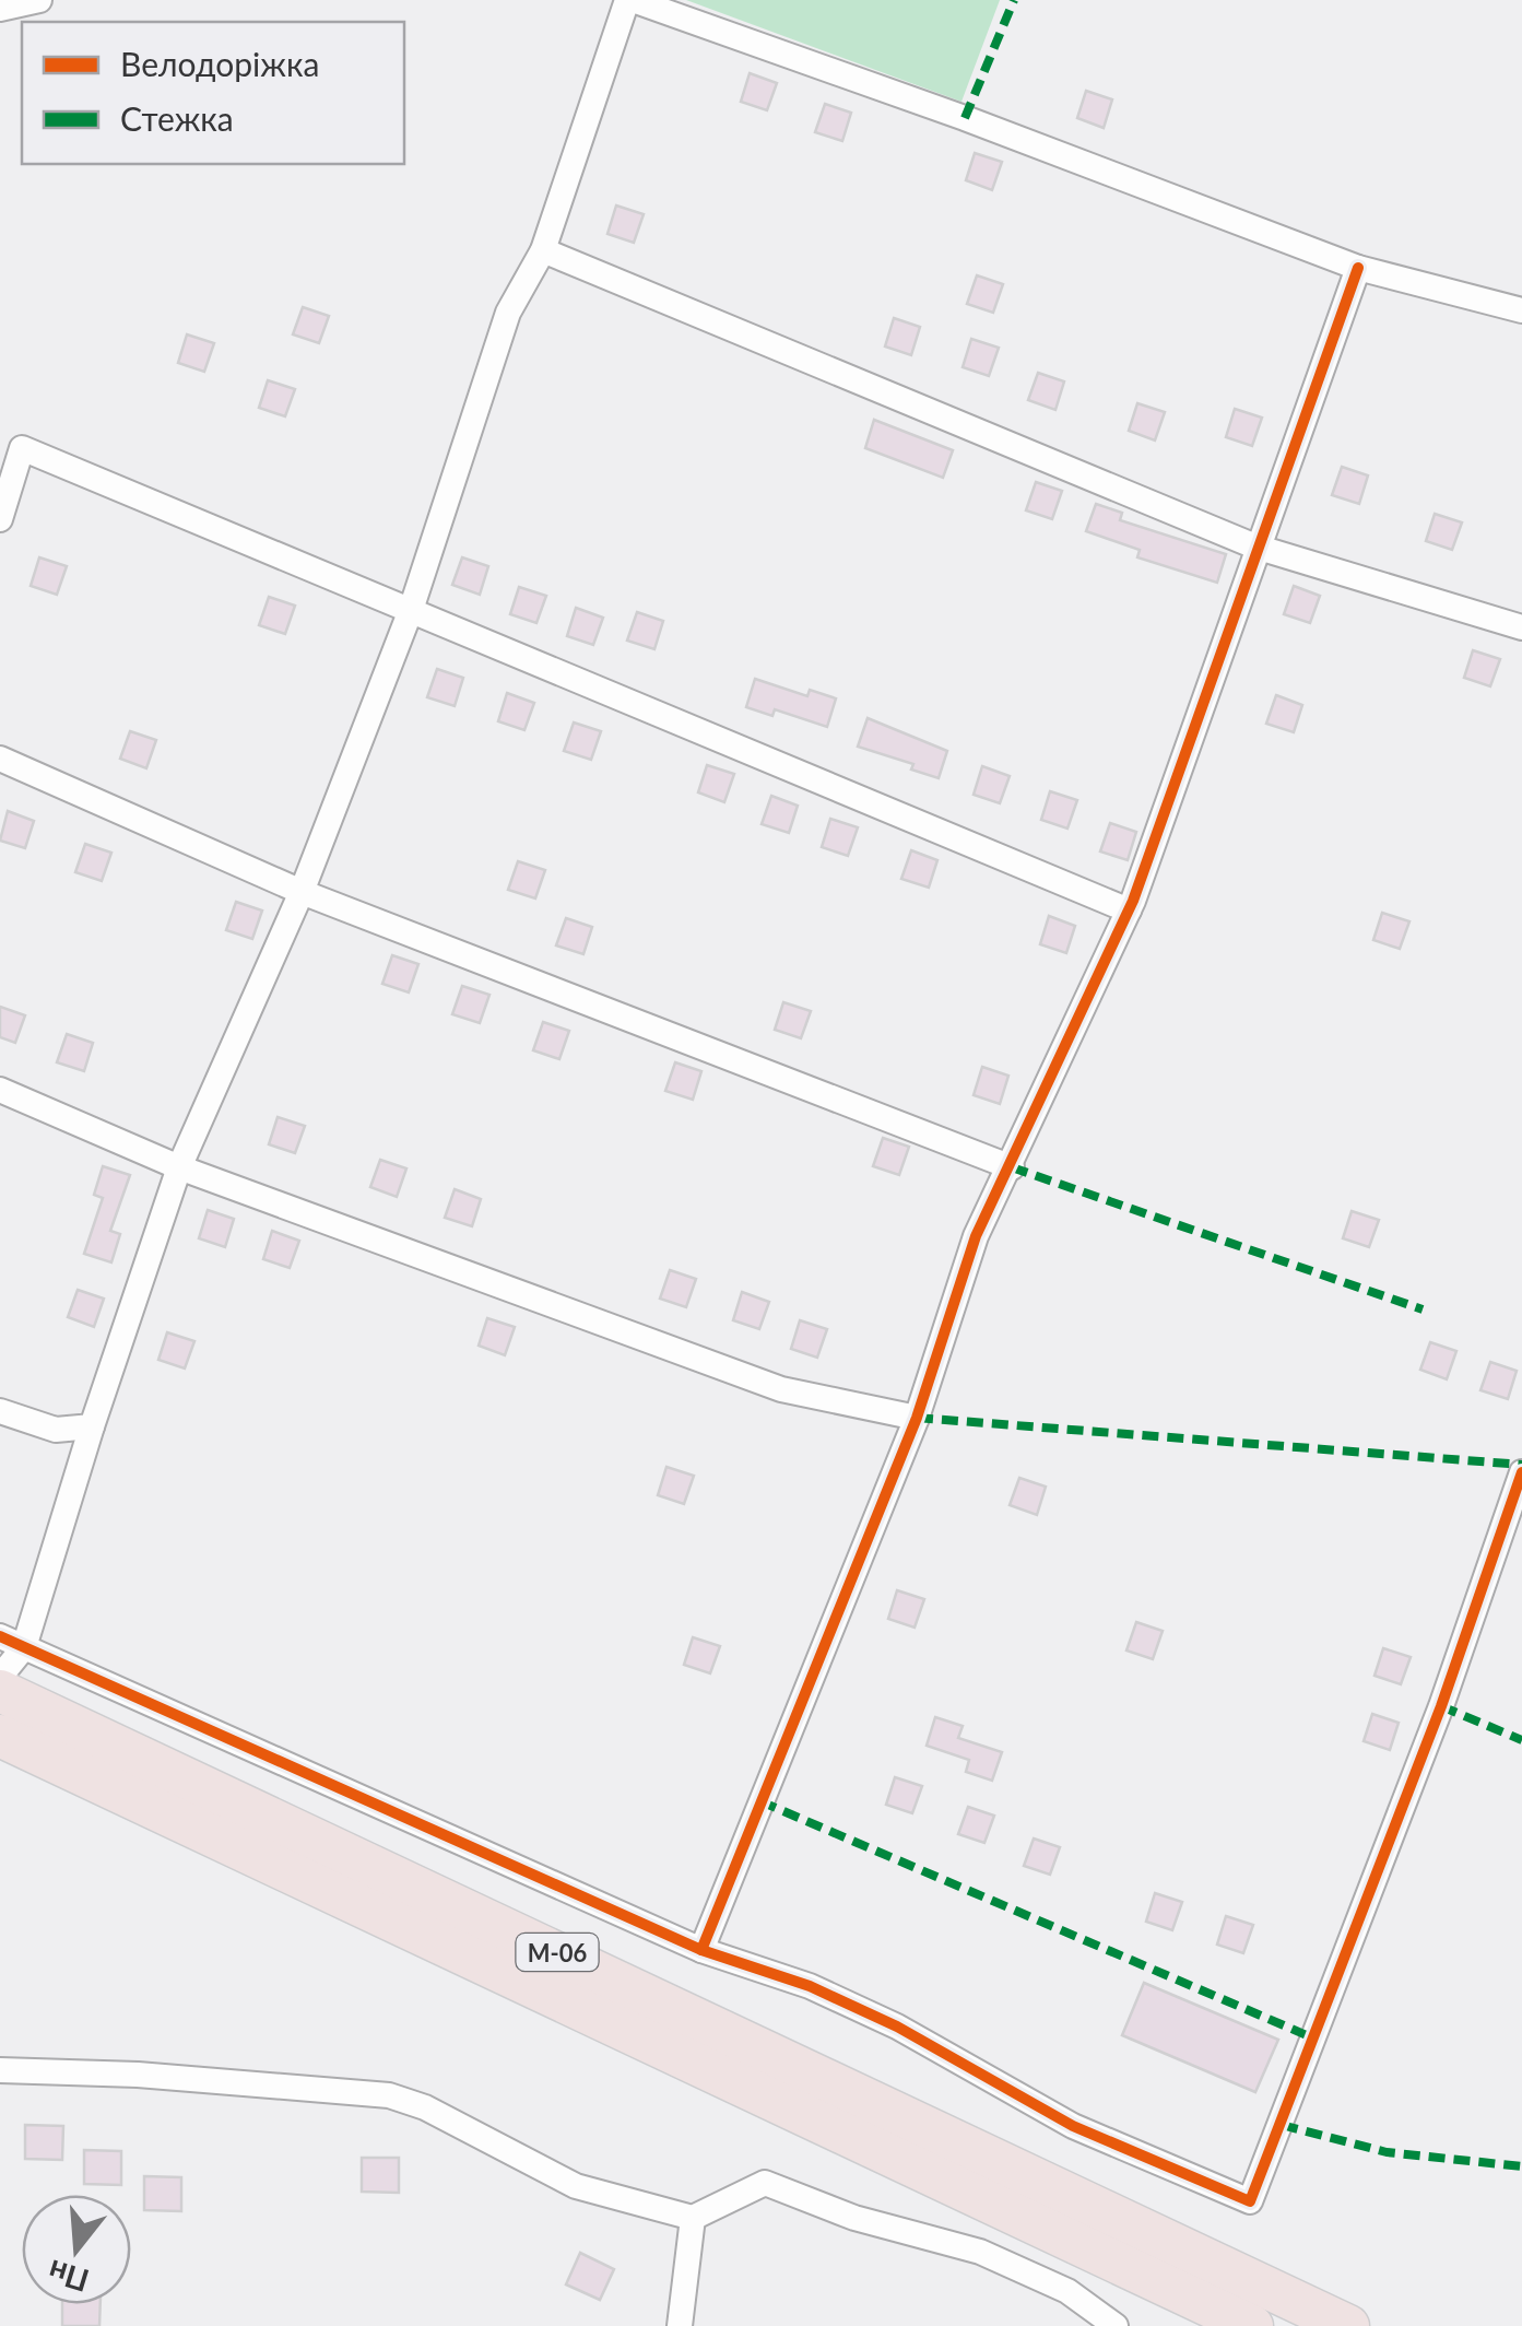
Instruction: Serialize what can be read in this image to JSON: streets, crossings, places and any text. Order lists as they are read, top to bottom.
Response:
{
  "streets": {
    "highway": ["М-06"]
  },
  "legend": ["Велодоріжка", "Стежка"],
  "north": "bottom"
}
